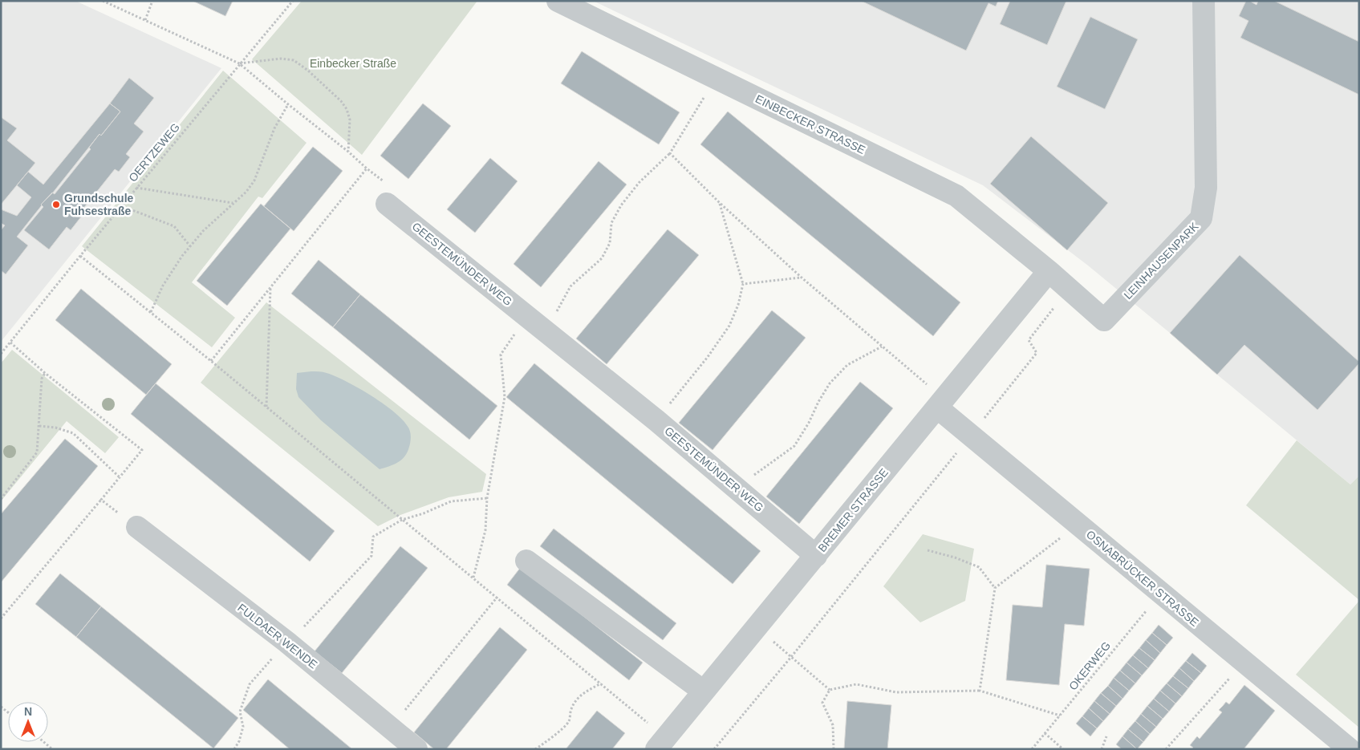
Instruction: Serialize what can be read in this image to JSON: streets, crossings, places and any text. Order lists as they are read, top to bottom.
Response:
{
  "streets": {
    "street": [
      "EINBECKER STRASSE",
      "LEINHAUSENPARK",
      "GEESTEMÜNDER WEG",
      "BREMER STRASSE",
      "OSNABRÜCKER STRASSE",
      "FULDAER WENDE"
    ],
    "path": ["OERTZEWEG", "OKERWEG"]
  },
  "crossings": [
    ["EINBECKER STRASSE", "LEINHAUSENPARK"],
    ["EINBECKER STRASSE", "BREMER STRASSE"],
    ["LEINHAUSENPARK", "BREMER STRASSE"],
    ["GEESTEMÜNDER WEG", "BREMER STRASSE"],
    ["BREMER STRASSE", "OSNABRÜCKER STRASSE"],
    ["OSNABRÜCKER STRASSE", "OKERWEG"]
  ],
  "parks": ["Einbecker Straße"],
  "places": ["Grundschule Fuhsestraße"],
  "north": "top"
}
